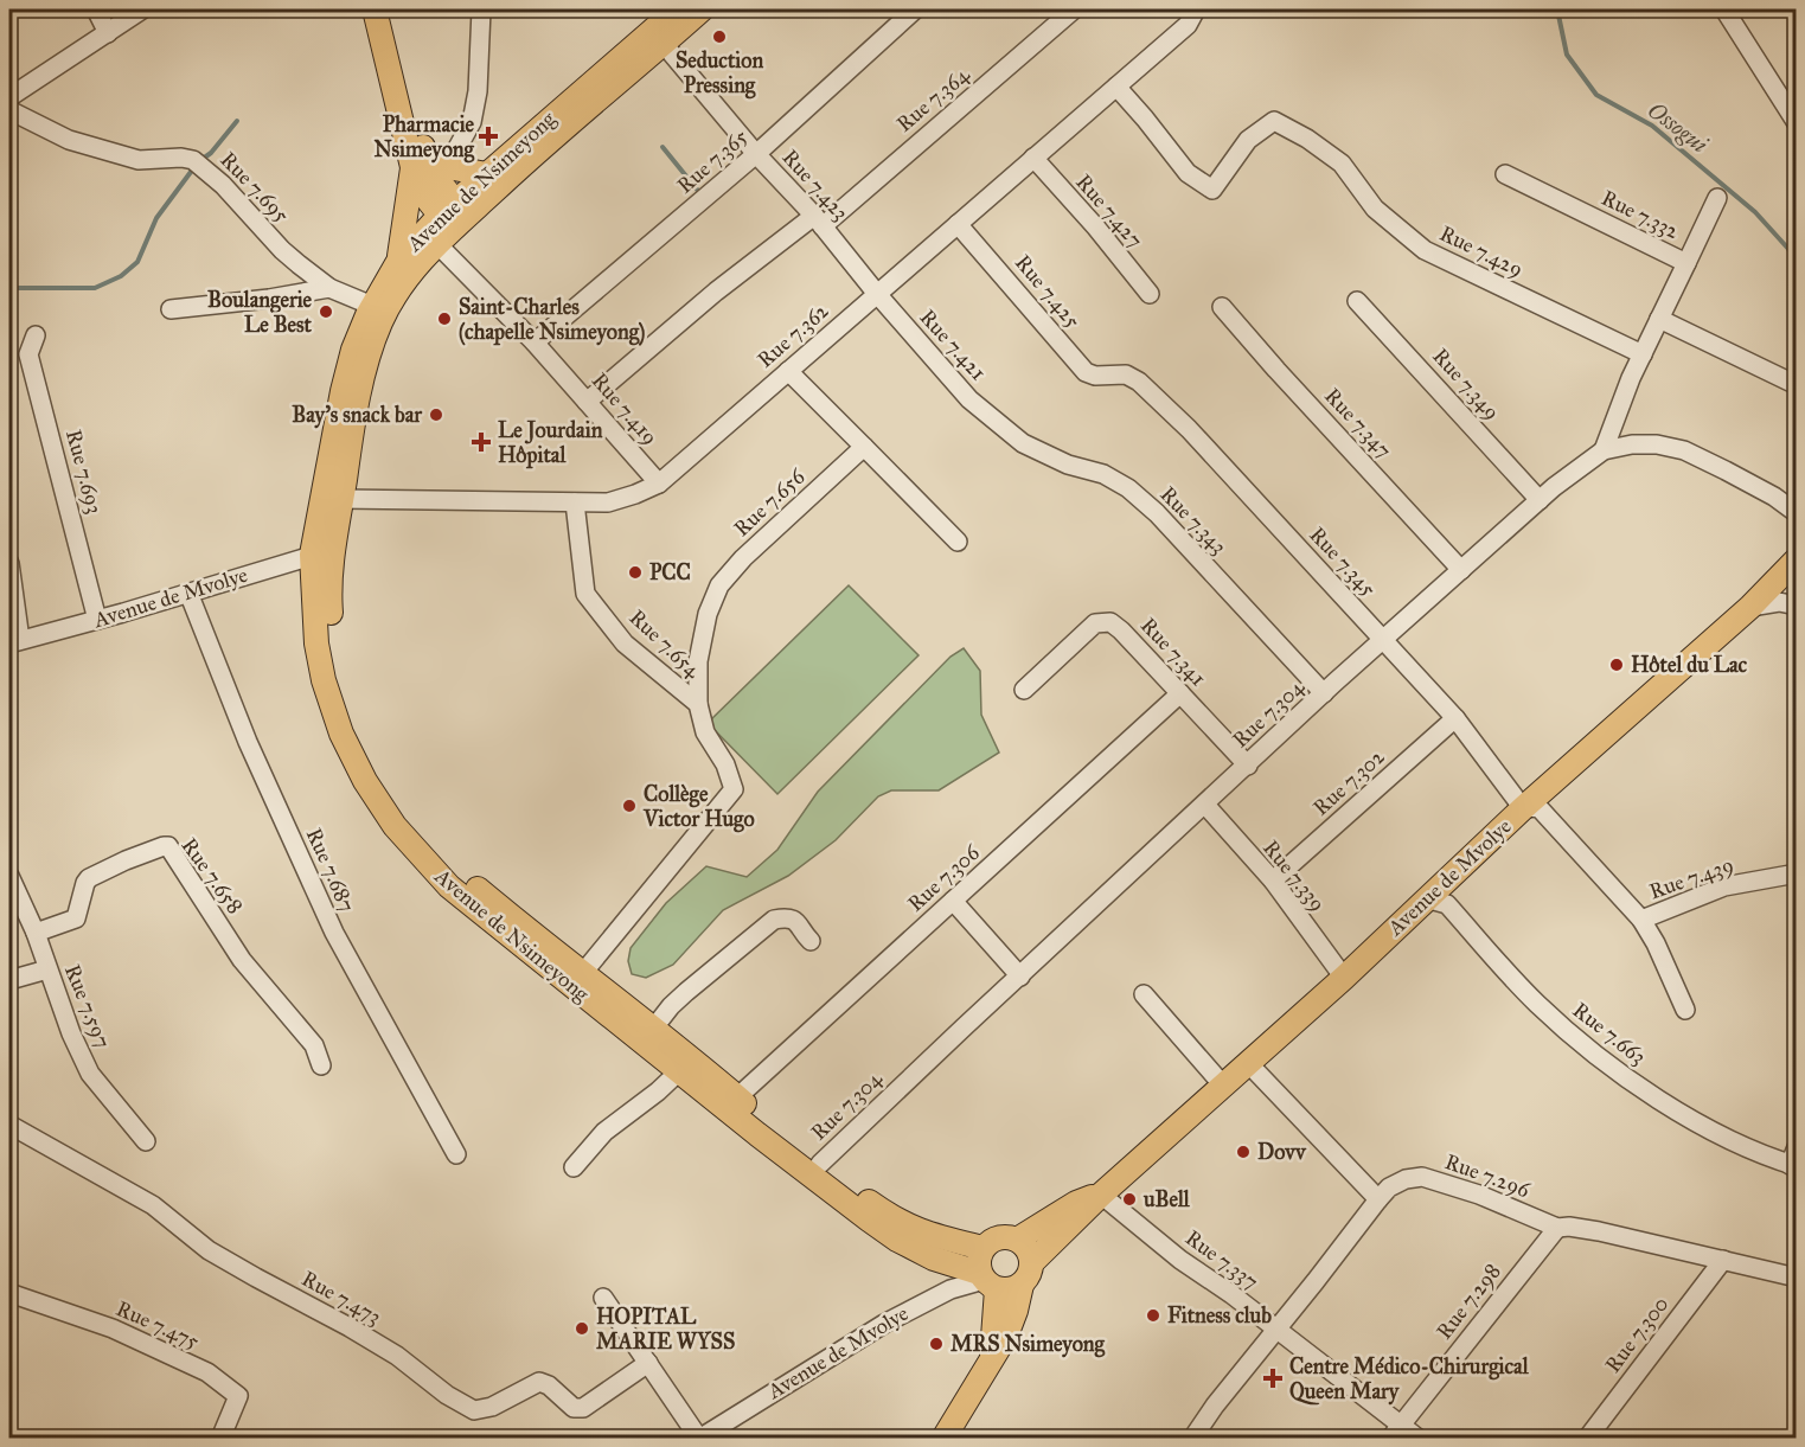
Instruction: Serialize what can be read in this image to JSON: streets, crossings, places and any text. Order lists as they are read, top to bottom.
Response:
{
  "streets": {
    "main road": ["Avenue de Nsimeyong", "Avenue de Mvolye"],
    "street": [
      "Rue 7.364",
      "Rue 7.365",
      "Rue 7.423",
      "Rue 7.695",
      "Rue 7.427",
      "Rue 7.332",
      "Rue 7.429",
      "Rue 7.425",
      "Rue 7.362",
      "Rue 7.421",
      "Rue 7.349",
      "Rue 7.419",
      "Rue 7.347",
      "Rue 7.693",
      "Rue 7.656",
      "Rue 7.343",
      "Rue 7.345",
      "Rue 7.654",
      "Rue 7.341",
      "Rue 7.304",
      "Rue 7.302",
      "Rue 7.687",
      "Rue 7.658",
      "Rue 7.339",
      "Rue 7.306",
      "Rue 7.439",
      "Rue 7.597",
      "Rue 7.663",
      "Rue 7.296",
      "Rue 7.337",
      "Rue 7.473",
      "Rue 7.298",
      "Rue 7.475",
      "Rue 7.300"
    ]
  },
  "crossings": [
    ["Rue 7.364", "Rue 7.423"],
    ["Rue 7.364", "Rue 7.419"],
    ["Rue 7.365", "Rue 7.423"],
    ["Rue 7.365", "Rue 7.419"],
    ["Avenue de Nsimeyong", "Rue 7.423"],
    ["Avenue de Nsimeyong", "Rue 7.695"],
    ["Avenue de Nsimeyong", "Rue 7.362"],
    ["Avenue de Nsimeyong", "Rue 7.419"],
    ["Avenue de Nsimeyong", "Avenue de Mvolye"],
    ["Avenue de Nsimeyong", "Rue 7.654"],
    ["Avenue de Nsimeyong", "Rue 7.304"],
    ["Avenue de Nsimeyong", "Rue 7.306"],
    ["Rue 7.423", "Rue 7.362"],
    ["Rue 7.423", "Rue 7.421"],
    ["Rue 7.427", "Rue 7.362"],
    ["Rue 7.332", "Rue 7.429"],
    ["Rue 7.332", "Rue 7.304"],
    ["Rue 7.429", "Rue 7.362"],
    ["Rue 7.425", "Rue 7.362"],
    ["Rue 7.425", "Rue 7.345"],
    ["Rue 7.362", "Rue 7.421"],
    ["Rue 7.362", "Rue 7.419"],
    ["Rue 7.362", "Rue 7.654"],
    ["Rue 7.421", "Rue 7.343"],
    ["Rue 7.349", "Rue 7.304"],
    ["Rue 7.347", "Rue 7.304"],
    ["Rue 7.693", "Avenue de Mvolye"],
    ["Rue 7.656", "Rue 7.654"],
    ["Rue 7.343", "Rue 7.304"],
    ["Rue 7.345", "Avenue de Mvolye"],
    ["Rue 7.345", "Rue 7.304"],
    ["Rue 7.345", "Rue 7.302"],
    ["Rue 7.345", "Rue 7.439"],
    ["Avenue de Mvolye", "Rue 7.687"],
    ["Avenue de Mvolye", "Rue 7.339"],
    ["Avenue de Mvolye", "Rue 7.439"],
    ["Avenue de Mvolye", "Rue 7.663"],
    ["Avenue de Mvolye", "Rue 7.337"],
    ["Rue 7.341", "Rue 7.304"],
    ["Rue 7.341", "Rue 7.306"],
    ["Rue 7.304", "Rue 7.339"],
    ["Rue 7.302", "Rue 7.339"],
    ["Rue 7.658", "Rue 7.597"],
    ["Rue 7.296", "Rue 7.337"],
    ["Rue 7.296", "Rue 7.298"],
    ["Rue 7.296", "Rue 7.300"],
    ["Rue 7.337", "Rue 7.298"]
  ],
  "water": ["Ossogui"],
  "places": {
    "other": [
      "Seduction Pressing",
      "Boulangerie Le Best",
      "Saint-Charles (chapelle Nsimeyong)",
      "Bay's snack bar",
      "PCC",
      "Hôtel du Lac",
      "Collège Victor Hugo",
      "Dovv",
      "uBell",
      "Fitness club",
      "HOPITAL MARIE WYSS",
      "MRS Nsimeyong"
    ],
    "health": ["Pharmacie Nsimeyong", "Le Jourdain Hôpital", "Centre Médico-Chirurgical Queen Mary"]
  }
}
